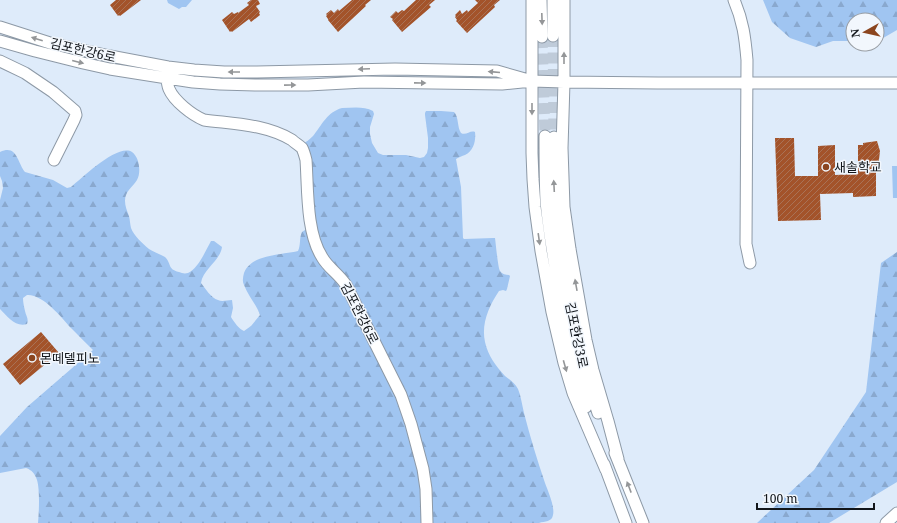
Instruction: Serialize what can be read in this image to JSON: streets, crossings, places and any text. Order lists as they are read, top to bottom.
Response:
{
  "streets": {
    "street": ["김포한강6로", "김포한강3로"]
  },
  "places": ["새솔학교", "몬떼델피노"],
  "scale_bar": "100 m",
  "north": "left"
}
